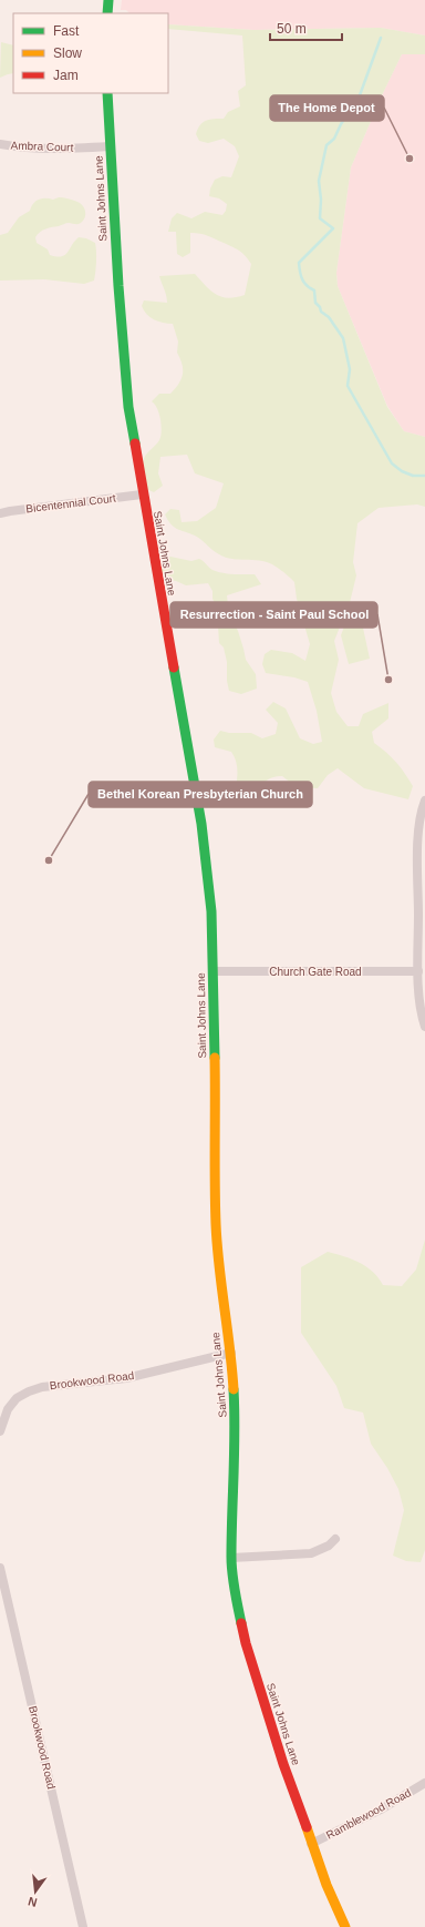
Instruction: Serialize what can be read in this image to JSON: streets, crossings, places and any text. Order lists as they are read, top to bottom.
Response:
{
  "streets": {
    "street": [
      "Ambra Court",
      "Saint Johns Lane",
      "Bicentennial Court",
      "Church Gate Road",
      "Brookwood Road",
      "Ramblewood Road"
    ]
  },
  "crossings": [
    ["Ambra Court", "Saint Johns Lane"],
    ["Saint Johns Lane", "Bicentennial Court"],
    ["Saint Johns Lane", "Church Gate Road"],
    ["Saint Johns Lane", "Brookwood Road"],
    ["Saint Johns Lane", "Ramblewood Road"]
  ],
  "places": ["The Home Depot", "Resurrection - Saint Paul School", "Bethel Korean Presbyterian Church"],
  "legend": ["Fast", "Slow", "Jam"],
  "scale_bar": "50 m",
  "north": "bottom"
}
